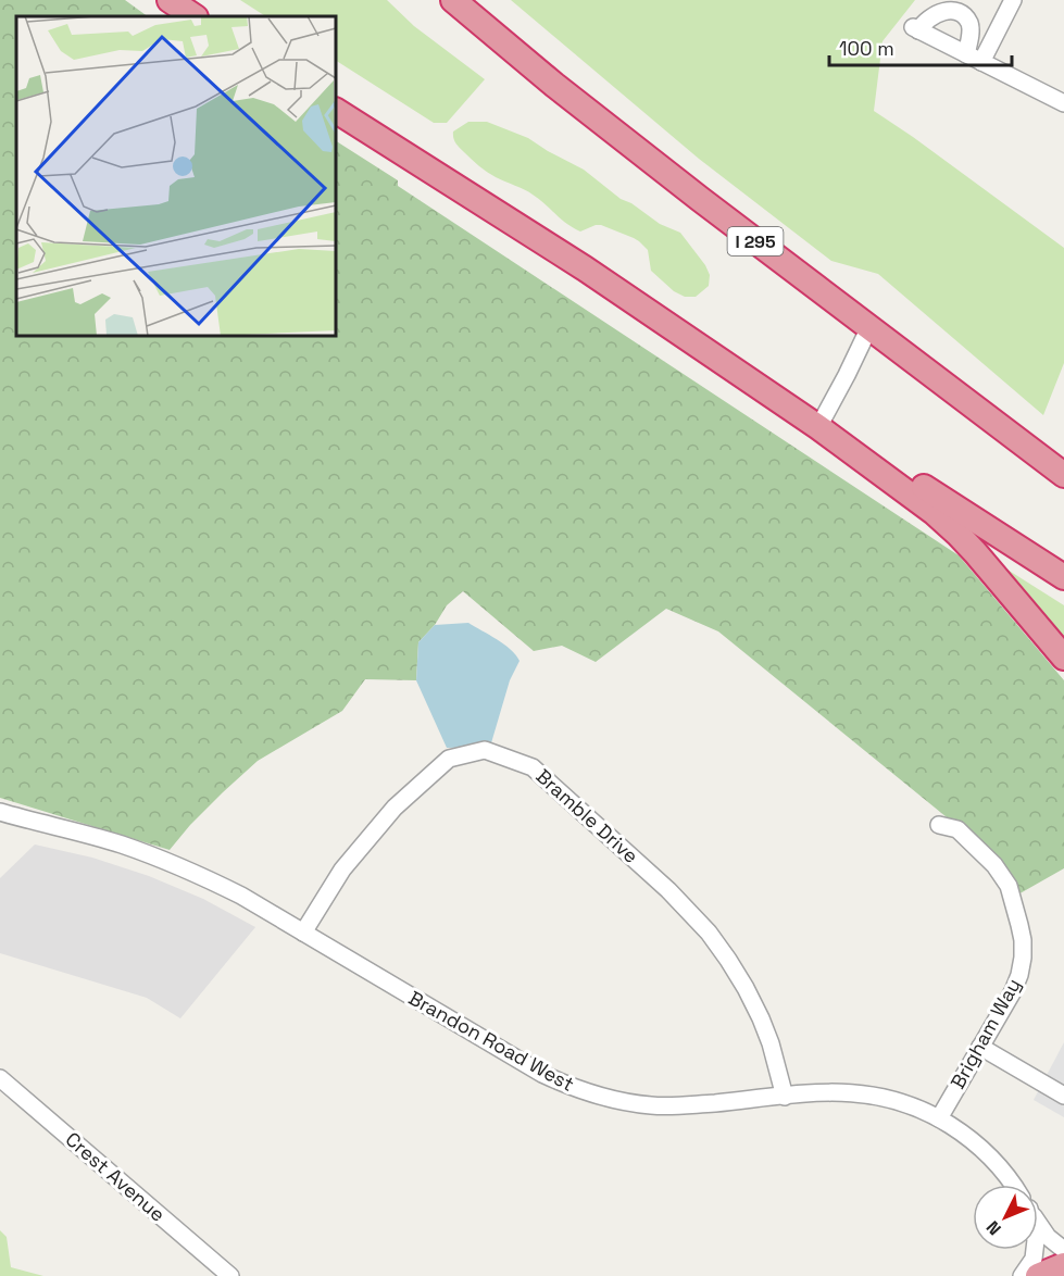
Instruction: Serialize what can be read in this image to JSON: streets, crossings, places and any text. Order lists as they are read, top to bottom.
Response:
{
  "streets": {
    "highway": ["I 295"],
    "street": [
      "Bramble Drive",
      "Brigham Way",
      "Brandon Road West",
      "Crest Avenue"
    ]
  },
  "crossings": [
    ["Bramble Drive", "Brandon Road West"],
    ["Brigham Way", "Brandon Road West"]
  ],
  "scale_bar": "100 m",
  "north": "bottom left"
}
